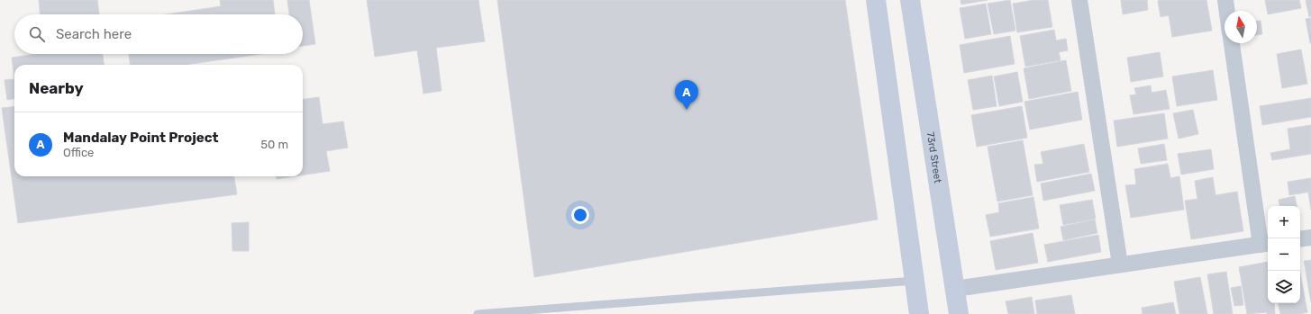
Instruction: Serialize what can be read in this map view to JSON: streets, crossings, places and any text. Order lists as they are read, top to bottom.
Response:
{
  "streets": {
    "main road": ["73rd Street"]
  },
  "north": "top",
  "page": {
    "search": "Search here",
    "heading": "Nearby",
    "pins": "A",
    "list": [
      {
        "mark": "A",
        "name": "Mandalay Point Project",
        "note": "Office",
        "value": "50 m"
      }
    ],
    "map_buttons": ["+", "−"]
  }
}
